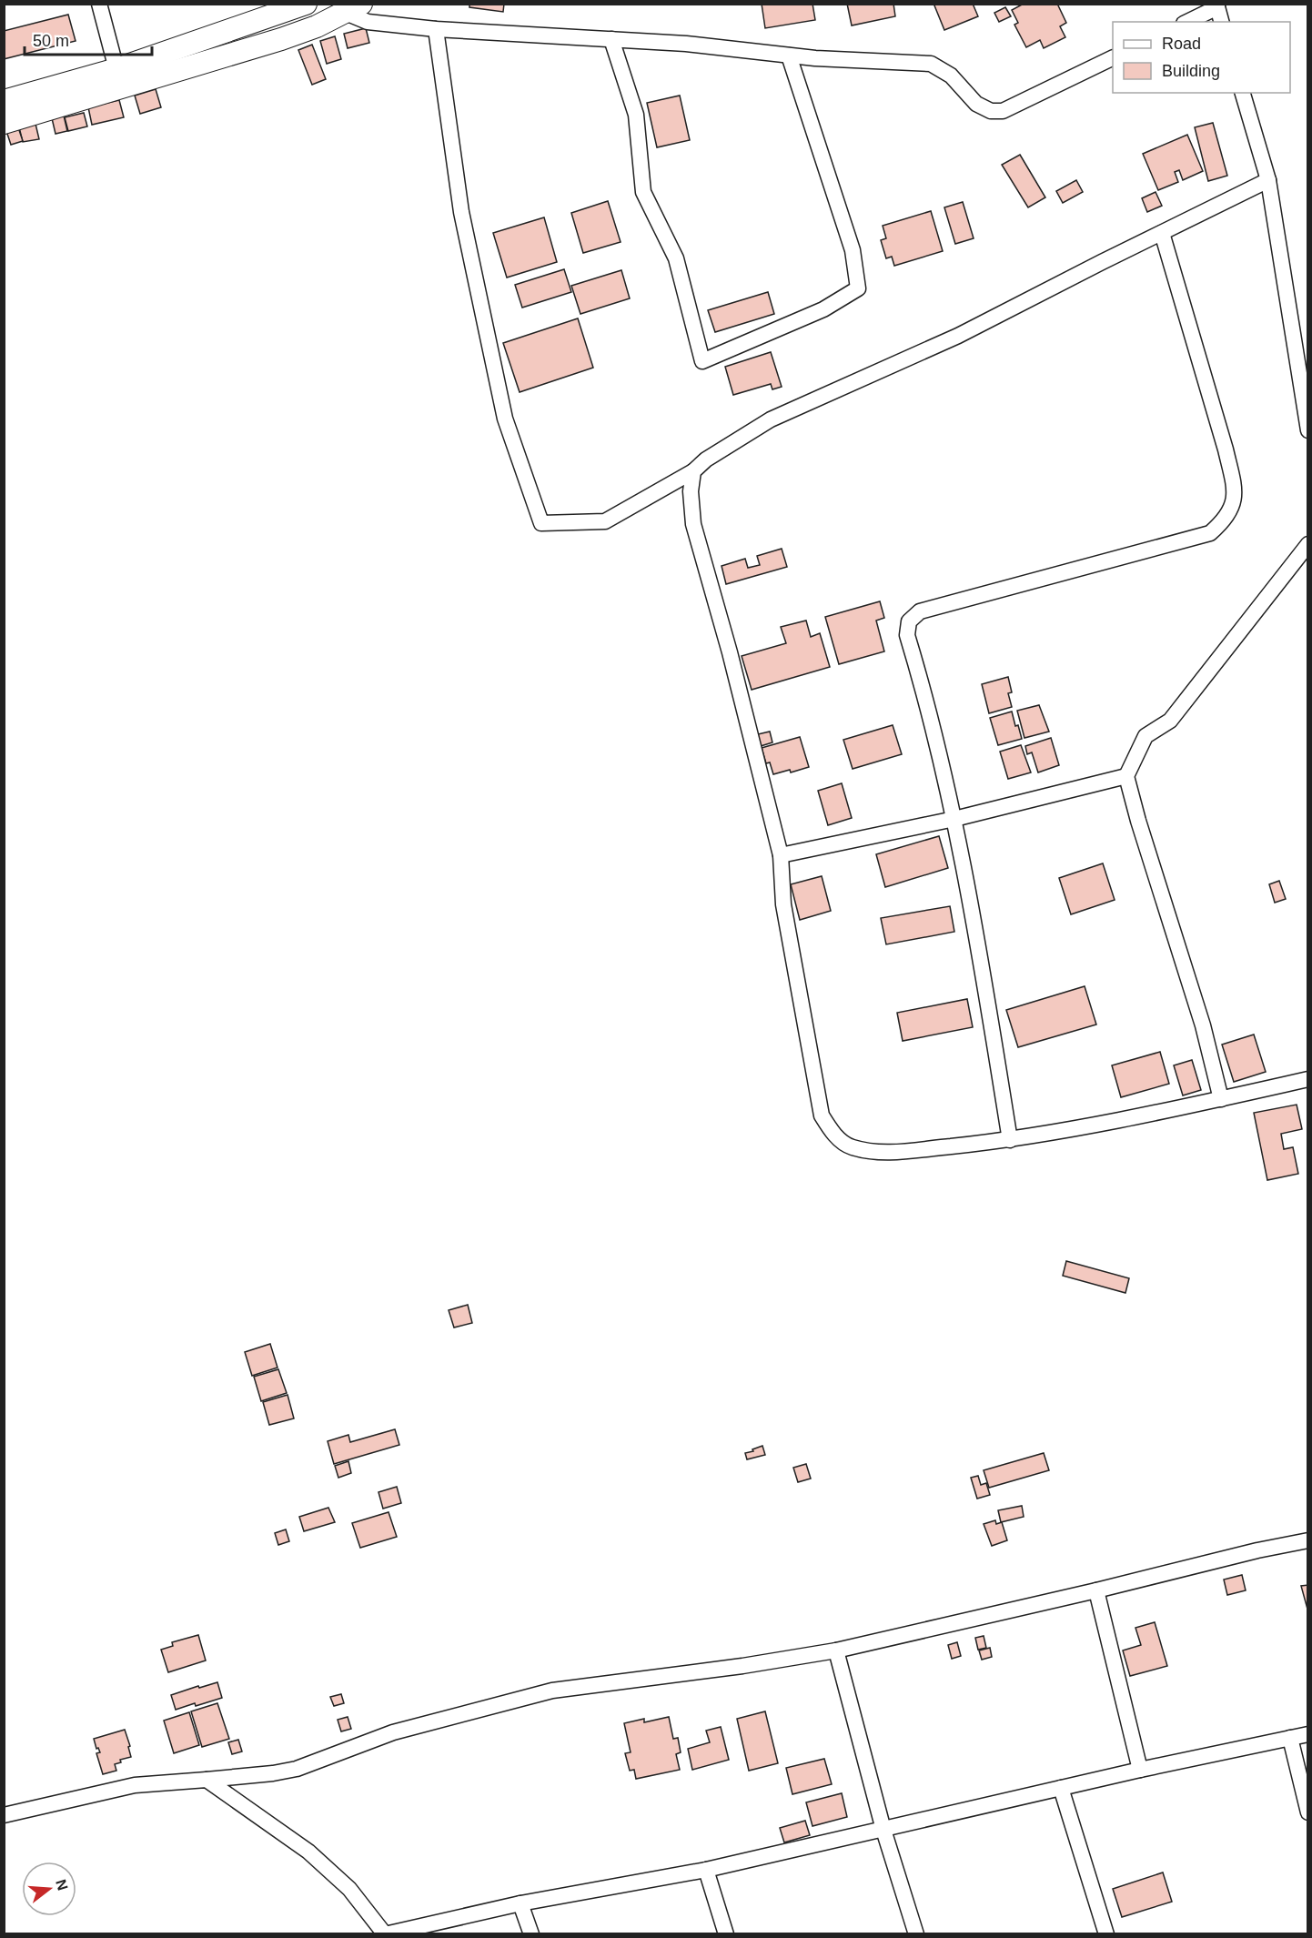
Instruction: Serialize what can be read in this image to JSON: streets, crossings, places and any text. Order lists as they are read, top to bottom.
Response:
{
  "legend": ["Road", "Building"],
  "scale_bar": "50 m",
  "north": "right"
}
